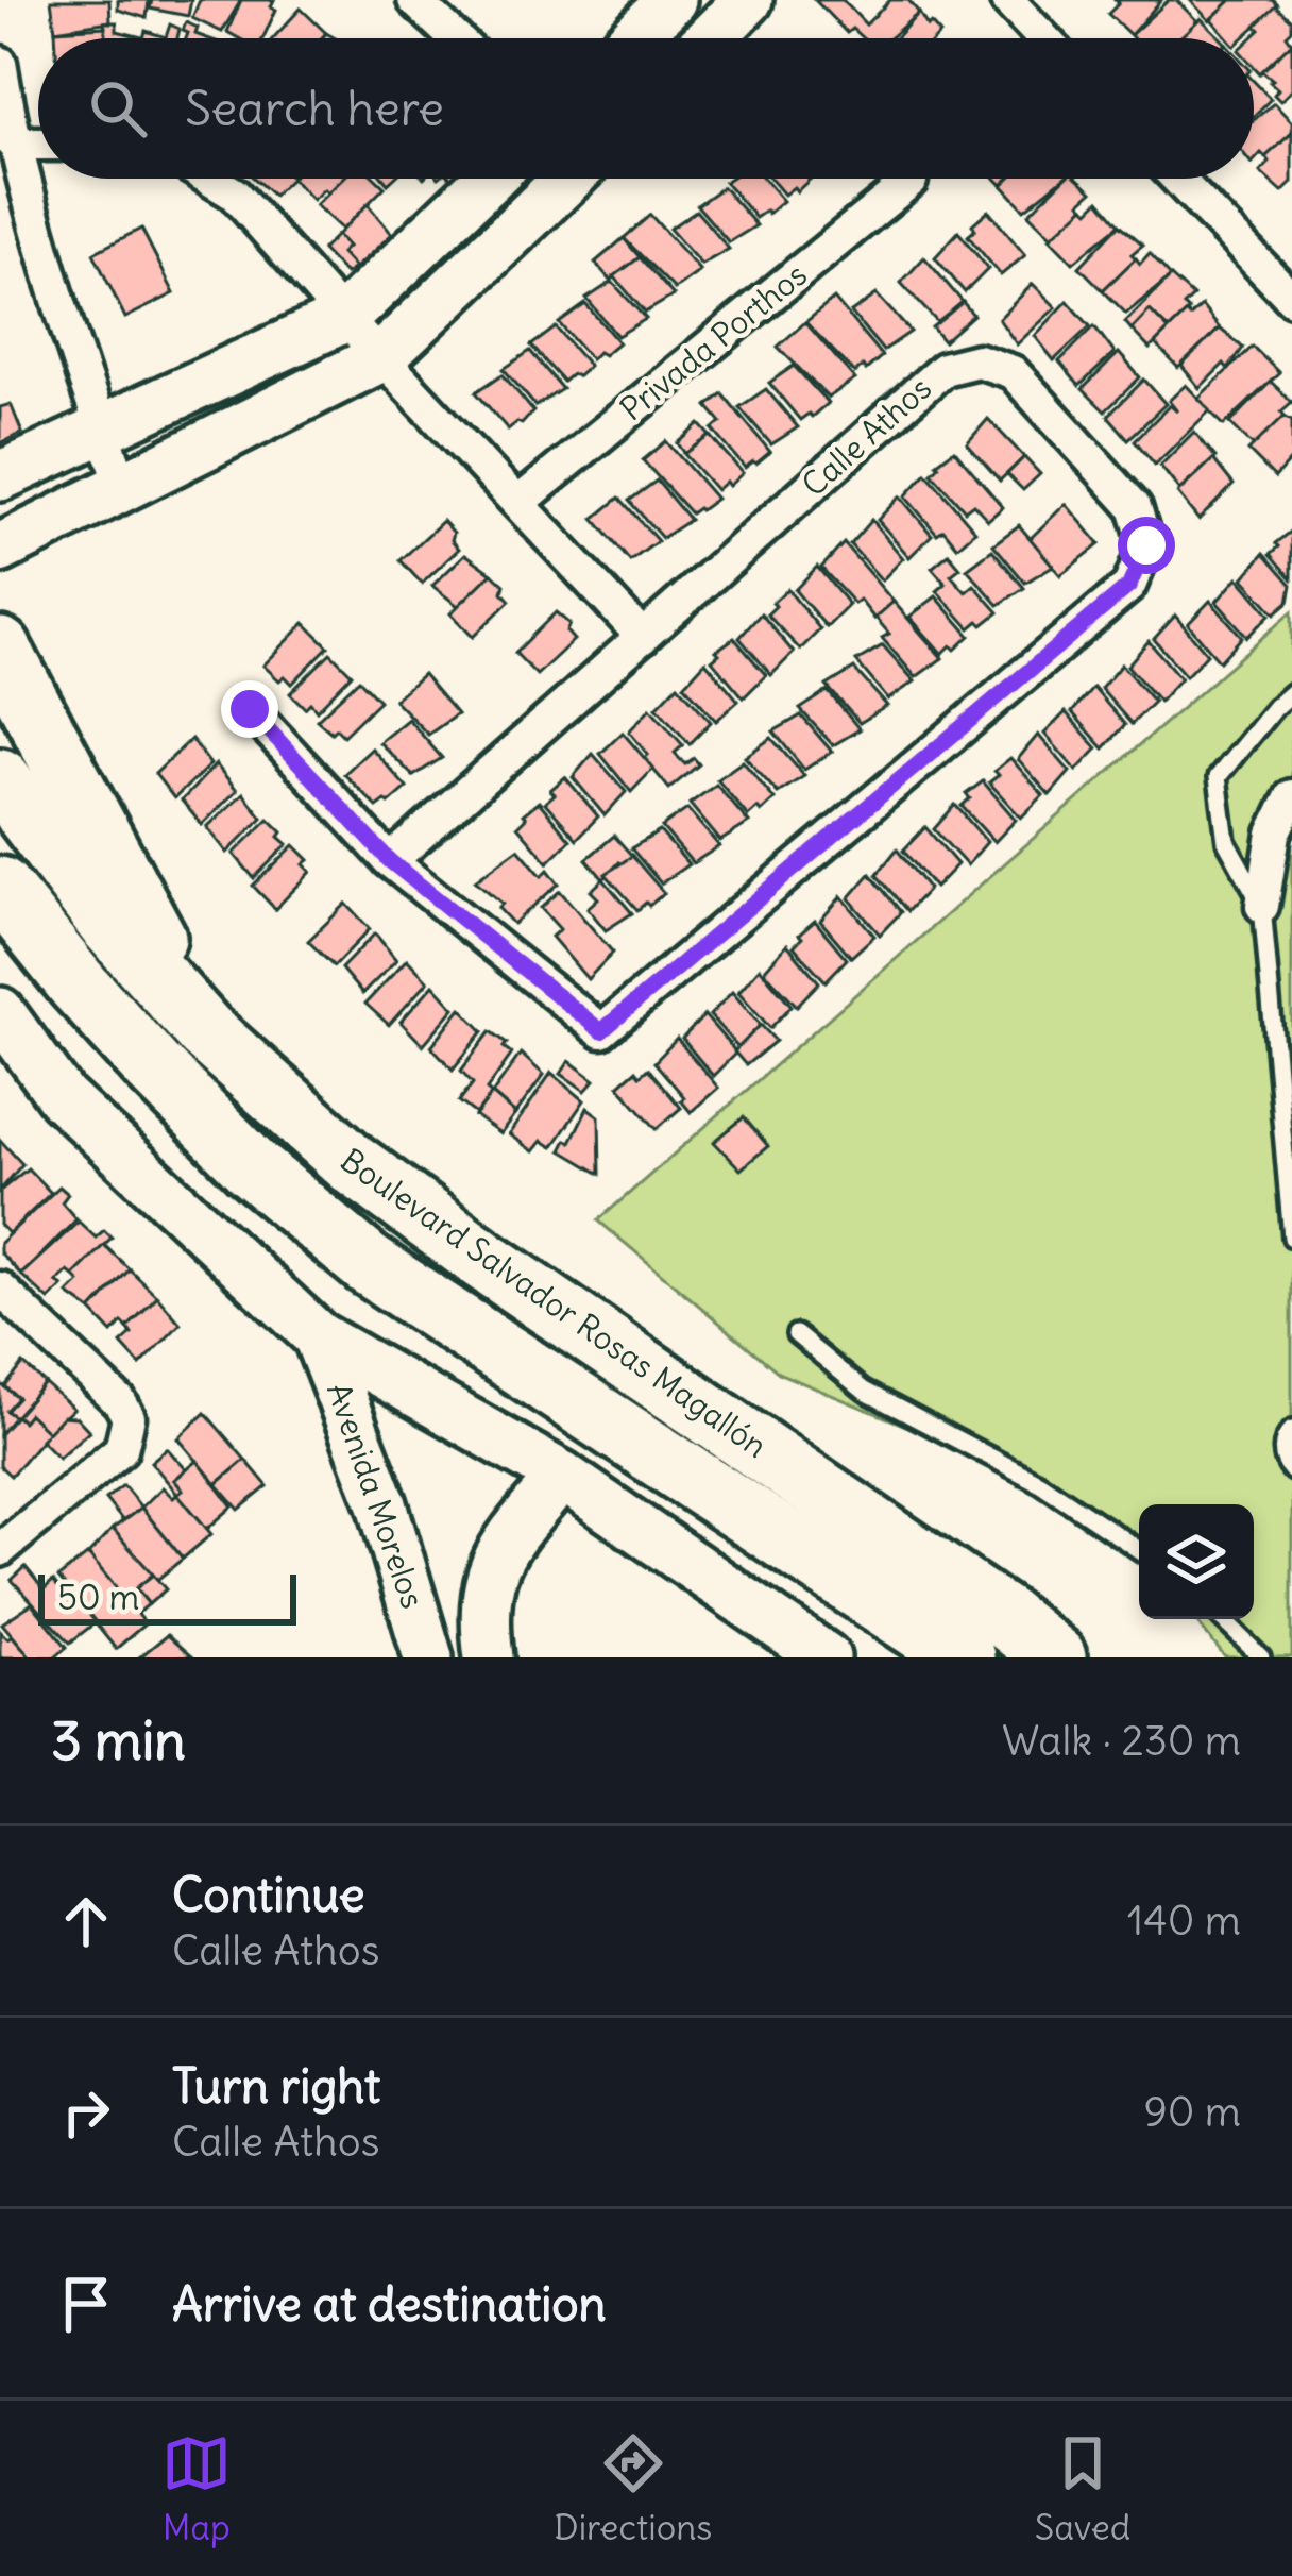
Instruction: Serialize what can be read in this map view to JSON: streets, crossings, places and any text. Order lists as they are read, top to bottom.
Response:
{
  "streets": {
    "highway": ["Boulevard Salvador Rosas Magallón"],
    "street": ["Privada Porthos", "Calle Athos", "Avenida Morelos"]
  },
  "scale_bar": "50 m",
  "page": {
    "search": "Search here",
    "scale": "50 m",
    "heading": ["3 min", "Walk · 230 m"],
    "list": [
      ["Continue", "Calle Athos", "140 m"],
      ["Turn right", "Calle Athos", "90 m"],
      "Arrive at destination"
    ],
    "nav": ["Map", "Directions", "Saved"]
  }
}
